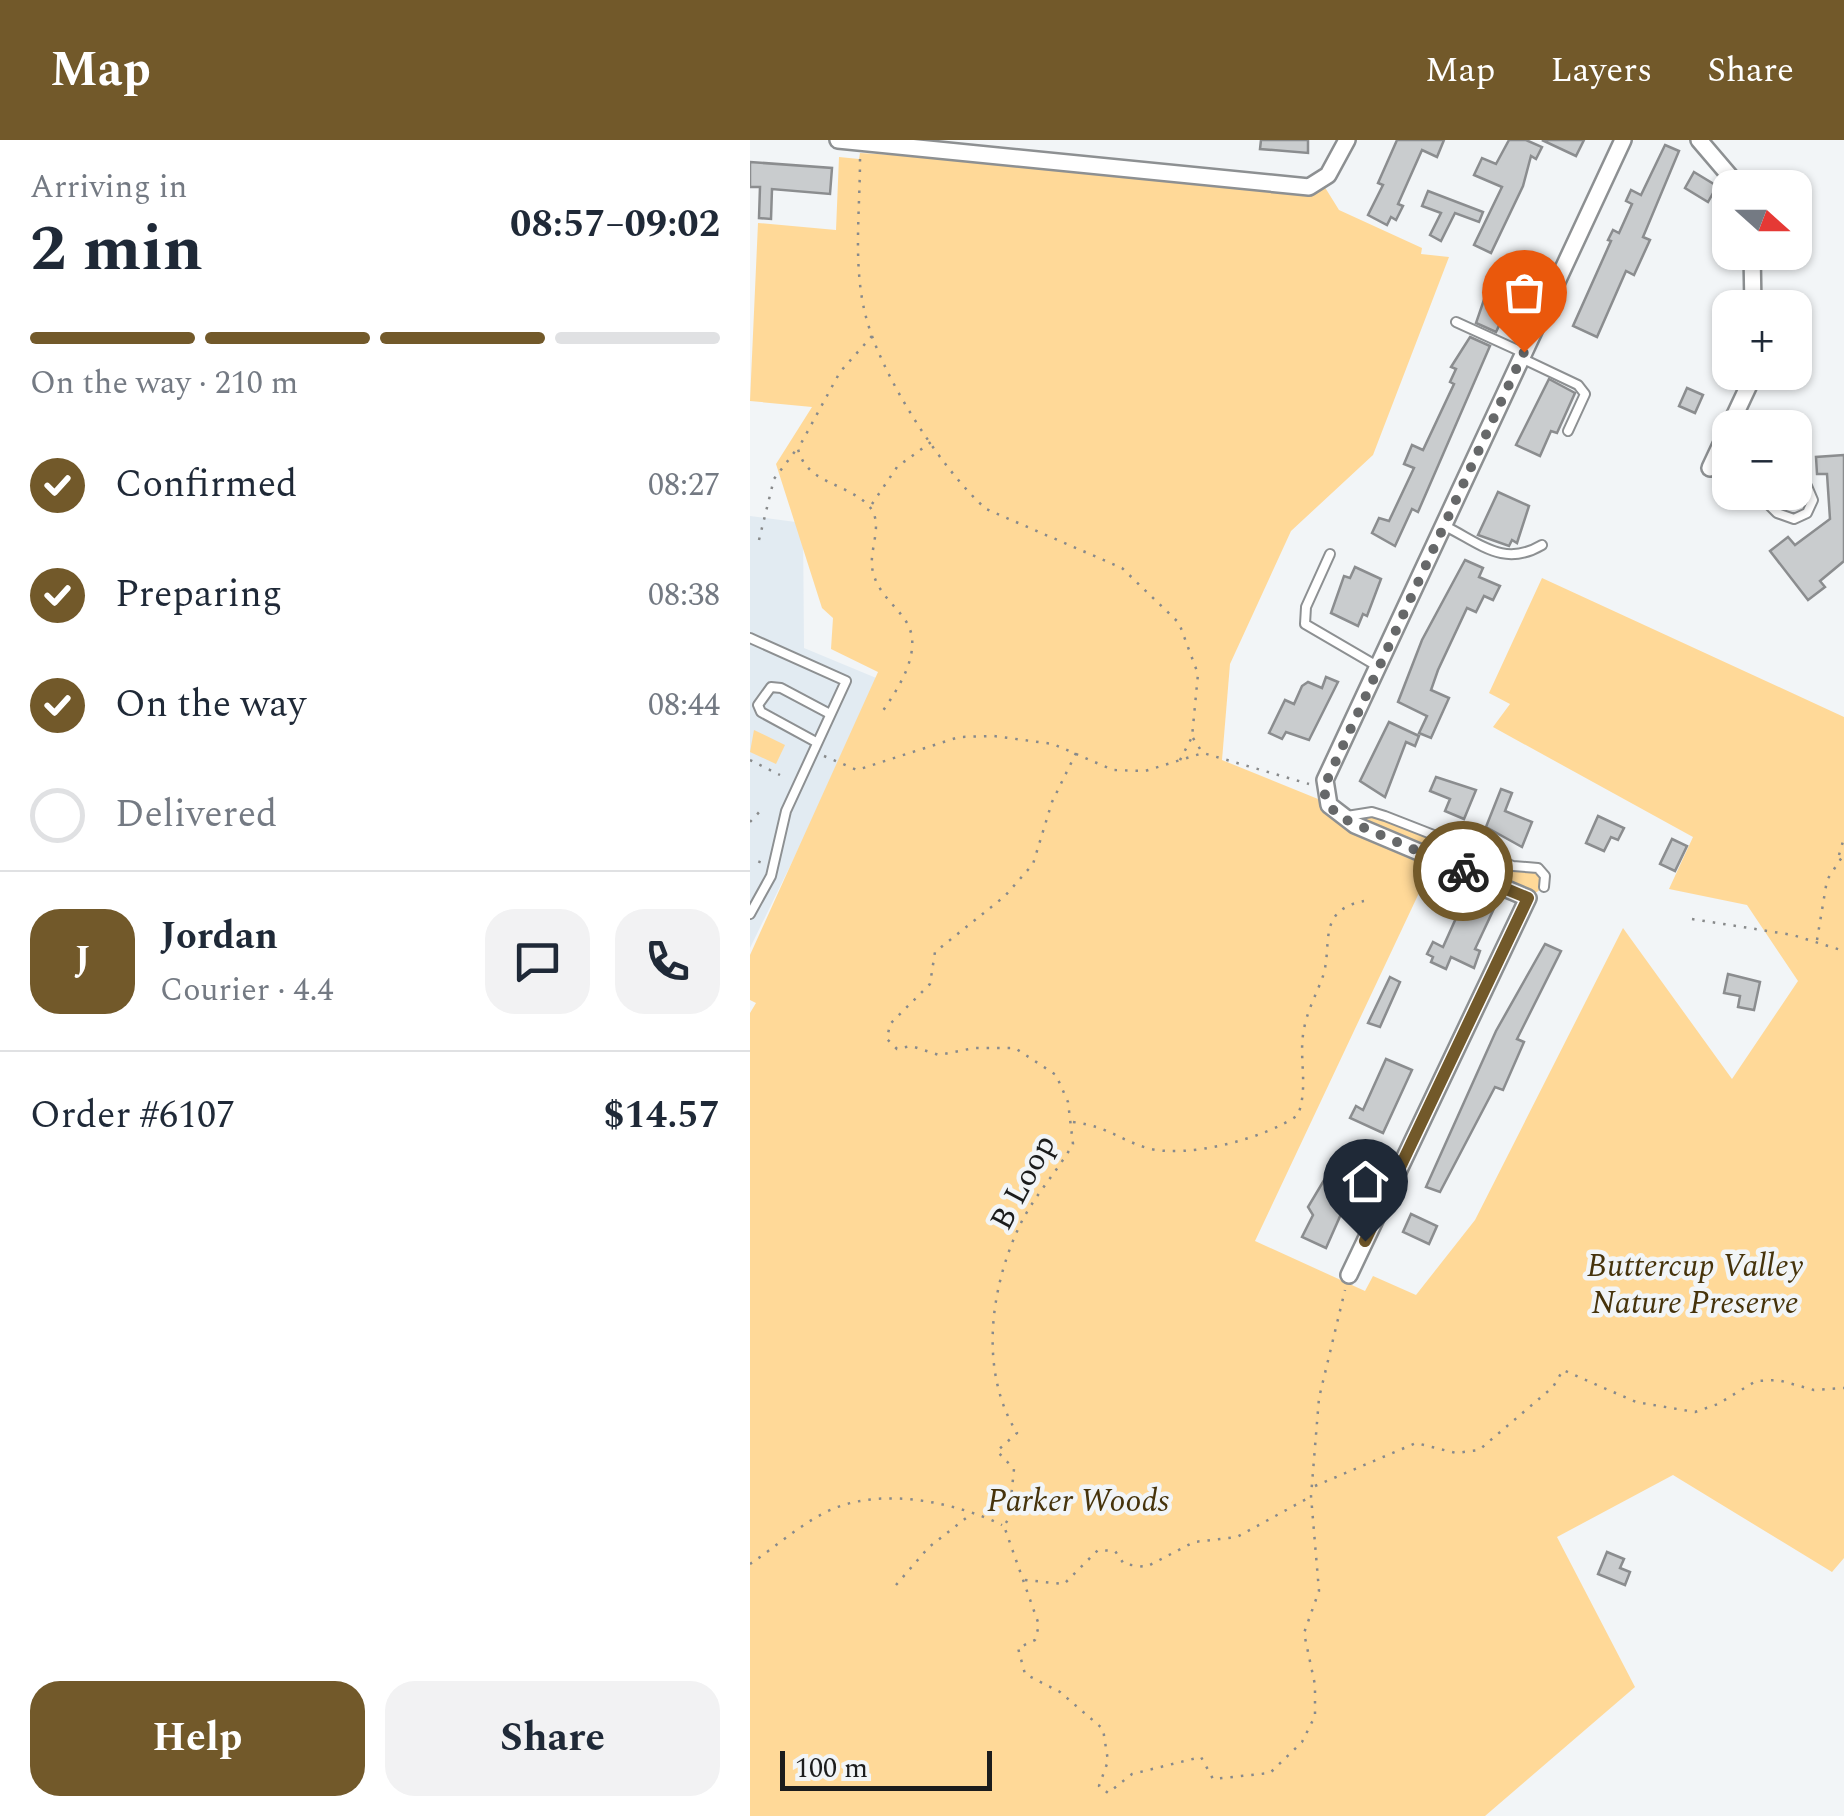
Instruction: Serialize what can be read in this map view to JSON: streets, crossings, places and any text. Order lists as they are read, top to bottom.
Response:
{
  "streets": {
    "path": ["B Loop"]
  },
  "parks": ["Buttercup Valley Nature Preserve", "Parker Woods"],
  "scale_bar": "100 m",
  "north": "right",
  "page": {
    "header": "Map",
    "nav": ["Map", "Layers", "Share"],
    "heading": ["2 min", "Arriving in", "08:57–09:02"],
    "panel": [
      "Jordan",
      "Courier · 4.4",
      "Order #6107",
      "$14.57"
    ],
    "map_buttons": ["+", "−"],
    "bar": "On the way · 210 m",
    "list": [
      ["Confirmed", "08:27"],
      ["Preparing", "08:38"],
      ["On the way", "08:44"],
      "Delivered"
    ],
    "round": "J",
    "buttons": ["Help", "Share"],
    "scale": "100 m"
  }
}
